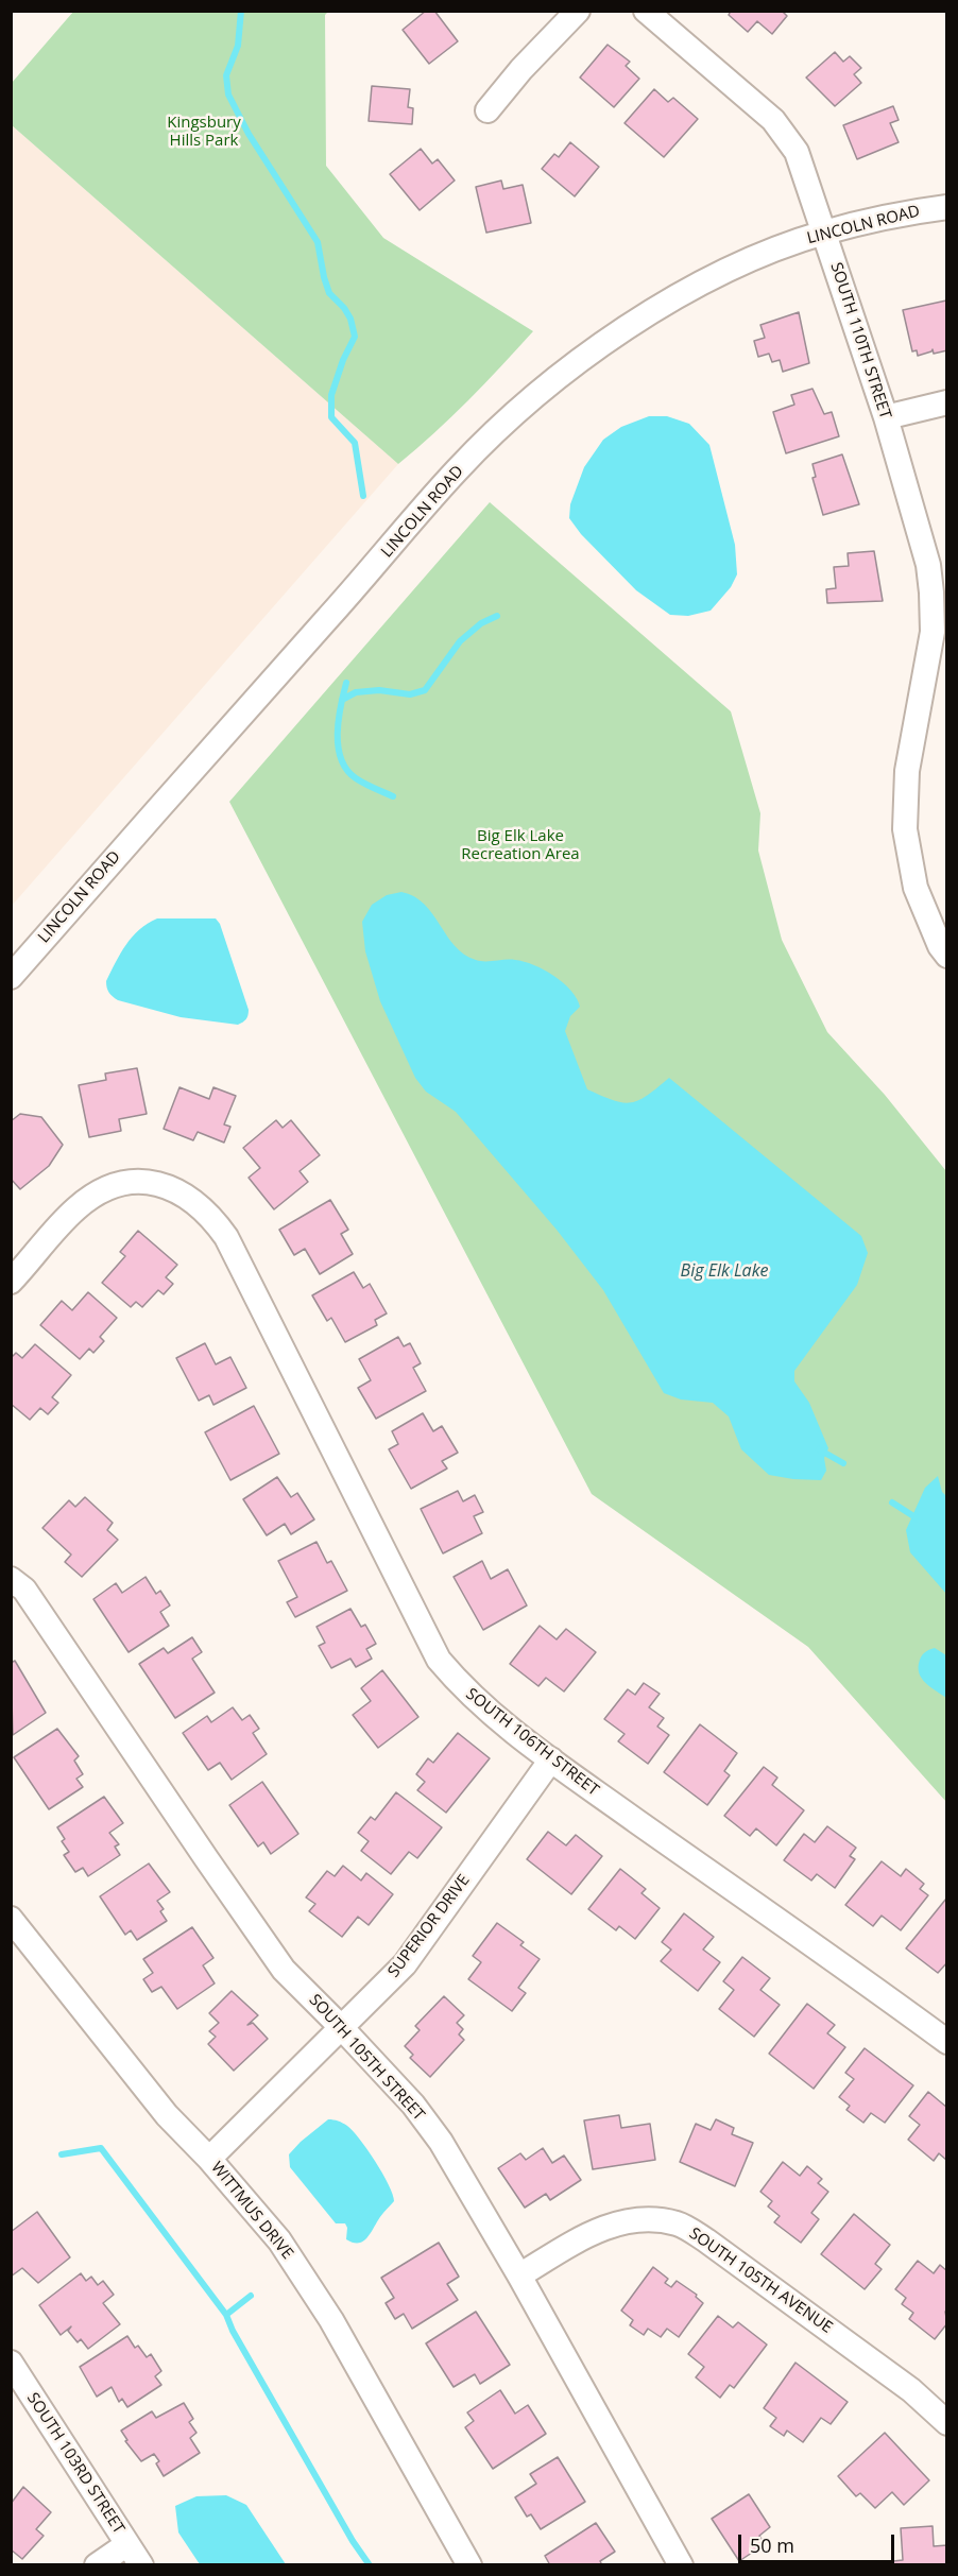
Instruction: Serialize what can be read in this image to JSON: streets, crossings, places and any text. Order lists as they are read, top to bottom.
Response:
{
  "streets": {
    "street": [
      "LINCOLN ROAD",
      "SOUTH 110TH STREET",
      "SOUTH 106TH STREET",
      "SUPERIOR DRIVE",
      "SOUTH 105TH STREET",
      "WITTMUS DRIVE",
      "SOUTH 105TH AVENUE",
      "SOUTH 103RD STREET"
    ]
  },
  "crossings": [
    ["LINCOLN ROAD", "SOUTH 110TH STREET"],
    ["SOUTH 106TH STREET", "SUPERIOR DRIVE"],
    ["SUPERIOR DRIVE", "SOUTH 105TH STREET"],
    ["SUPERIOR DRIVE", "WITTMUS DRIVE"],
    ["SOUTH 105TH STREET", "SOUTH 105TH AVENUE"]
  ],
  "water": ["Big Elk Lake"],
  "parks": ["Kingsbury Hills Park", "Big Elk Lake Recreation Area"],
  "scale_bar": "50 m"
}
